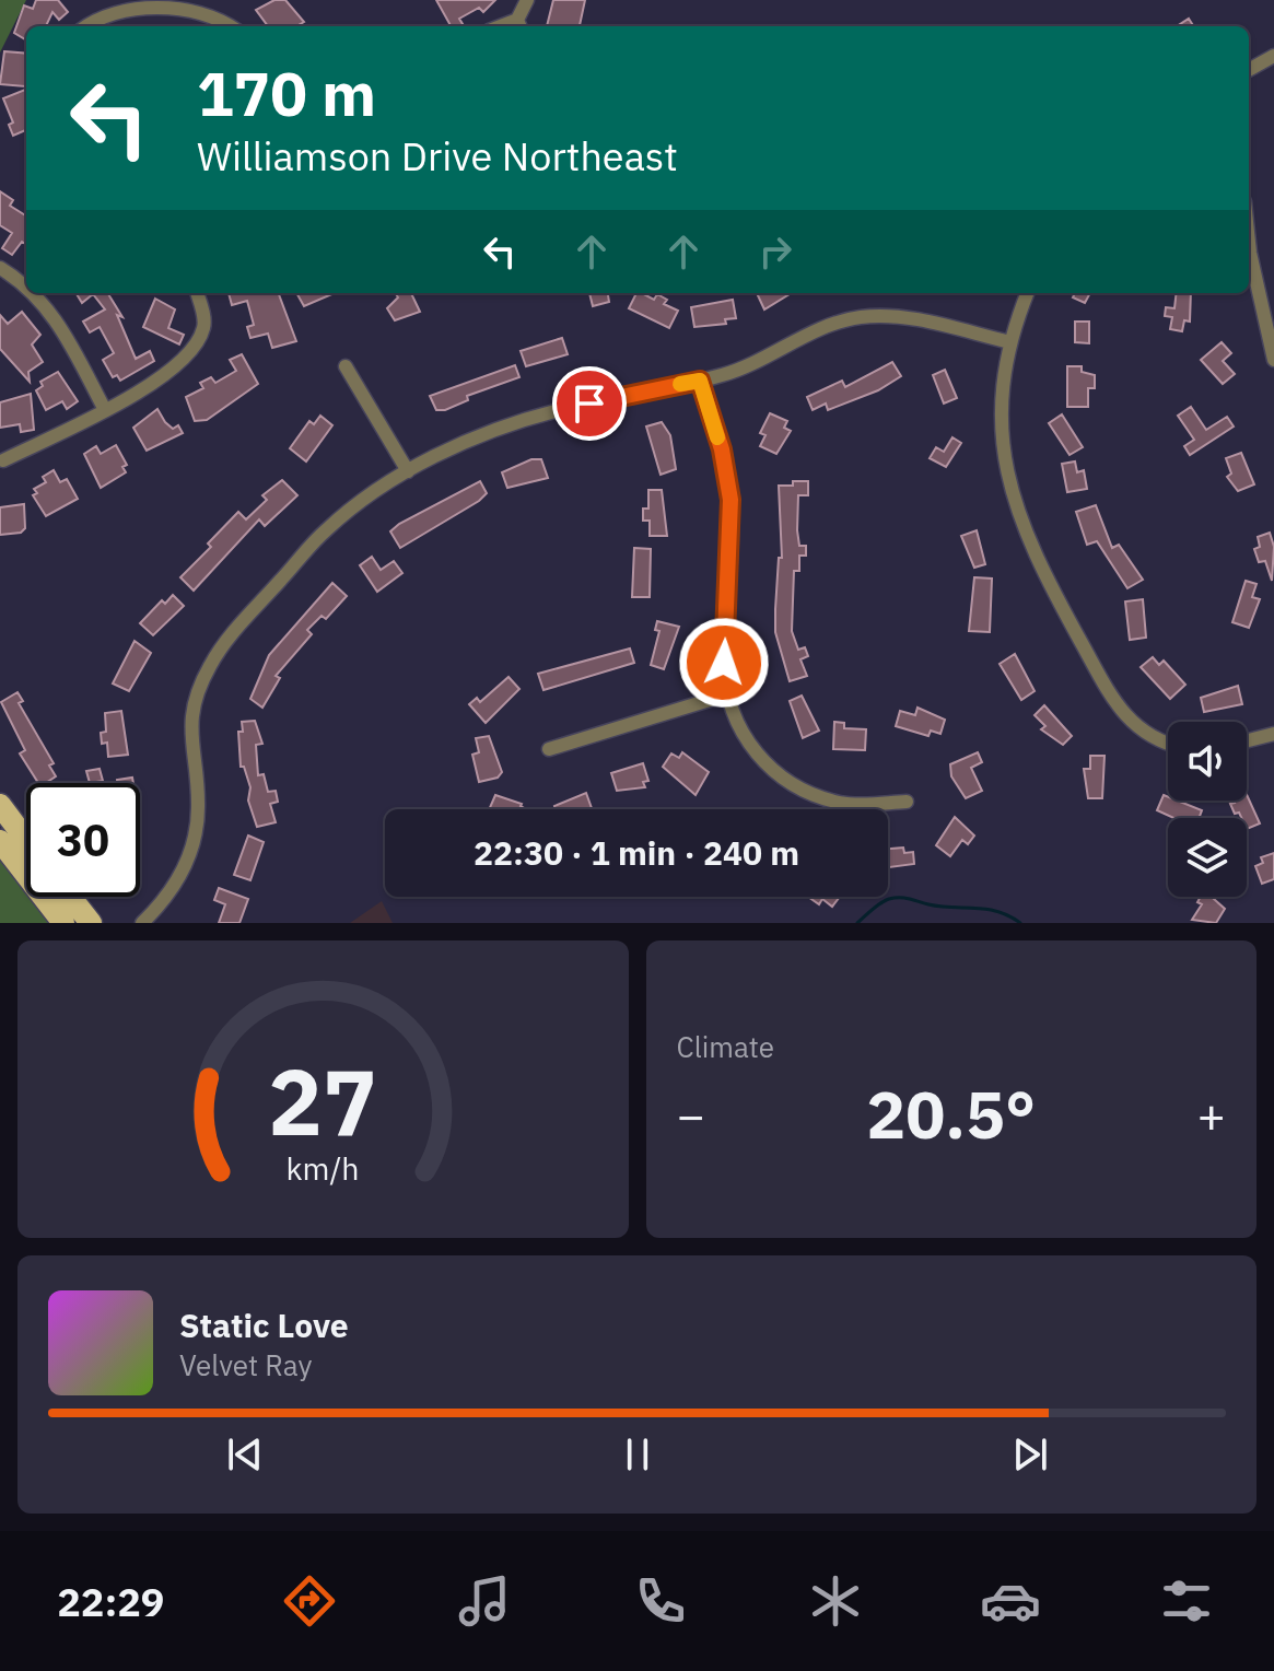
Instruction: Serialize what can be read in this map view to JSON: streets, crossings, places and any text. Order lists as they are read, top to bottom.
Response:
{
  "page": {
    "turn": ["170 m", "Williamson Drive Northeast"],
    "limit": "30",
    "trip": "22:30 · 1 min · 240 m",
    "tile": "Climate",
    "heat": ["−", "20.5°", "+"],
    "song": ["Static Love", "Velvet Ray"],
    "tabs": "22:29",
    "gauge": ["27", "km/h"]
  }
}
